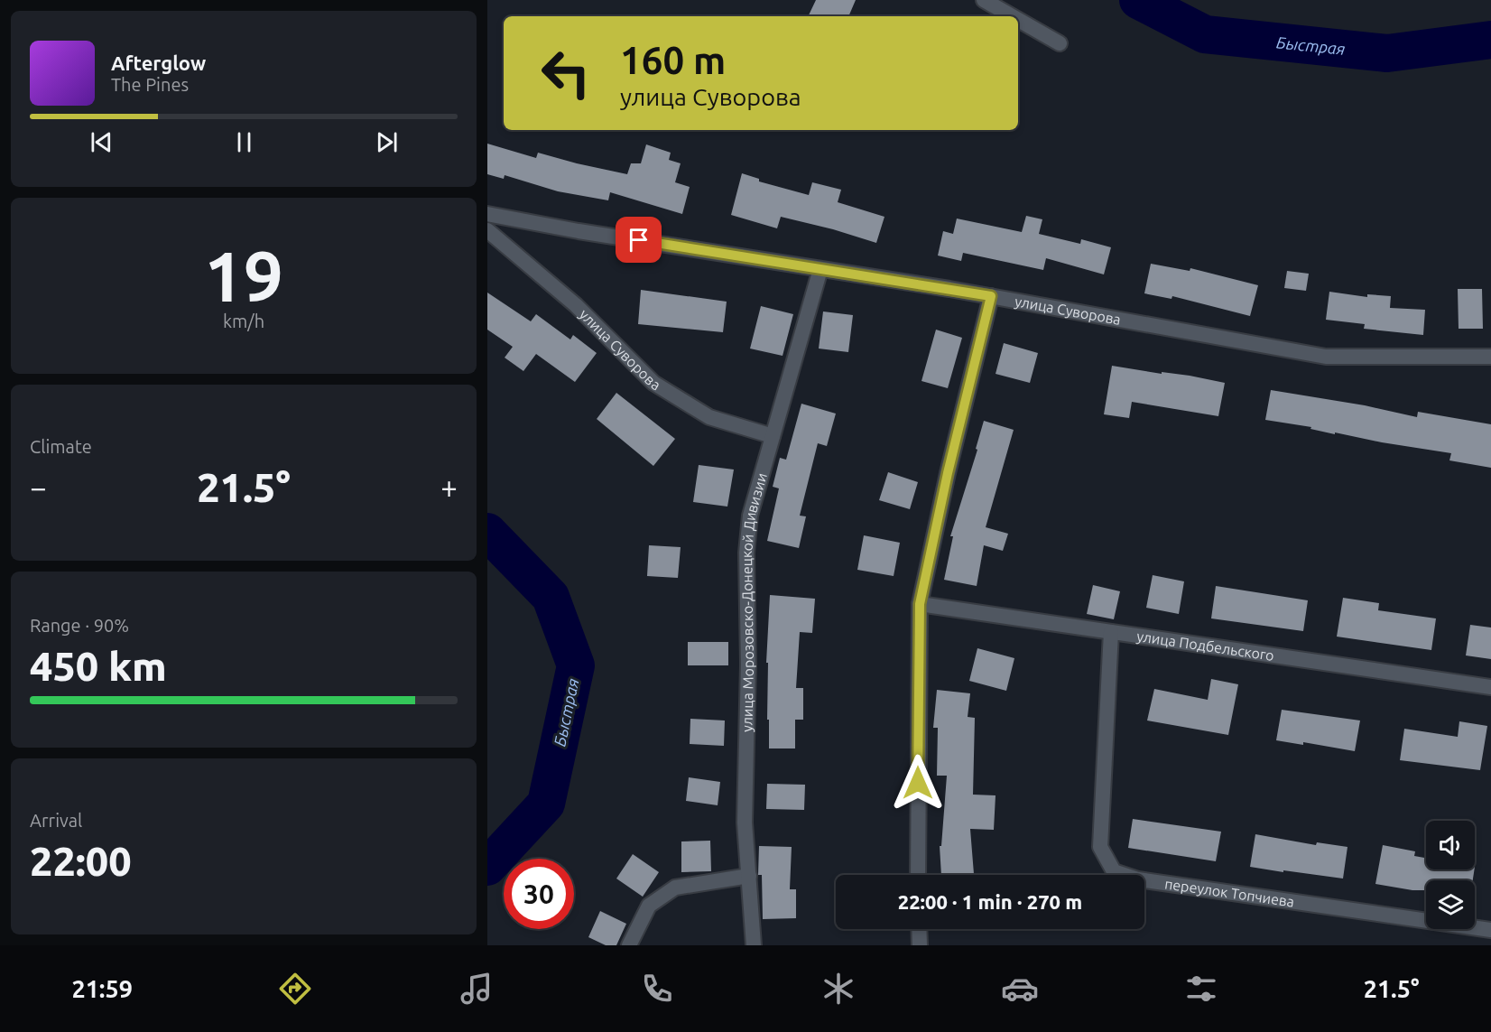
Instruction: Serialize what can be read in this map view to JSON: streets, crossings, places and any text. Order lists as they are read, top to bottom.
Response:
{
  "streets": {
    "street": [
      "улица Суворова",
      "улица Морозовско-Донецкой Дивизии",
      "улица Подбельского",
      "переулок Топчиева"
    ]
  },
  "crossings": [
    ["улица Суворова", "улица Морозовско-Донецкой Дивизии"],
    ["улица Подбельского", "переулок Топчиева"]
  ],
  "water": ["Быстрая"],
  "page": {
    "turn": ["160 m", "улица Суворова"],
    "song": ["Afterglow", "The Pines"],
    "tile": [
      ["19", "km/h"],
      "Climate",
      ["Range · 90%", "450 km"],
      ["Arrival", "22:00"]
    ],
    "heat": ["−", "21.5°", "+"],
    "limit": "30",
    "trip": "22:00 · 1 min · 270 m",
    "tabs": ["21:59", "21.5°"]
  }
}
